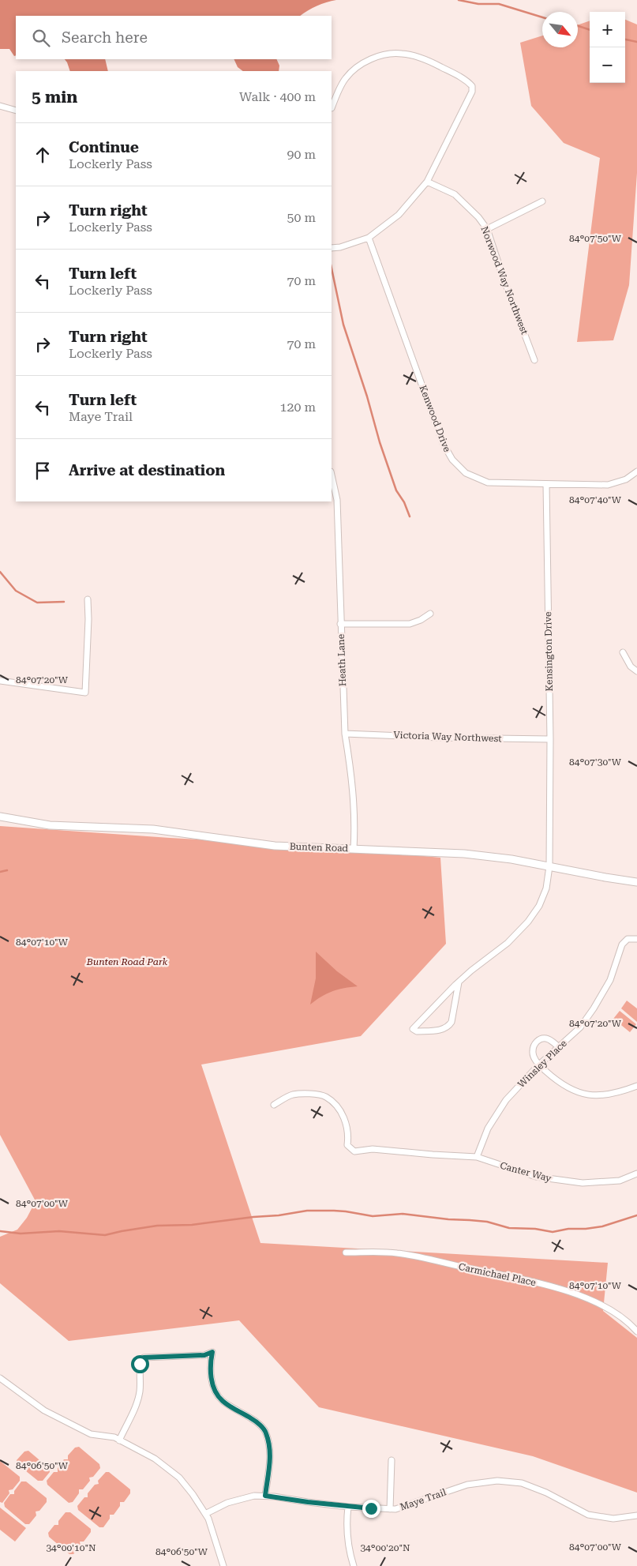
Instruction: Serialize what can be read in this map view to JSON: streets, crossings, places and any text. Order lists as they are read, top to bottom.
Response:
{
  "streets": {
    "street": [
      "Norwood Way Northwest",
      "Kenwood Drive",
      "Kensington Drive",
      "Heath Lane",
      "Victoria Way Northwest",
      "Bunten Road",
      "Winsley Place",
      "Canter Way",
      "Carmichael Place",
      "Maye Trail"
    ]
  },
  "crossings": [
    ["Kenwood Drive", "Kensington Drive"],
    ["Kensington Drive", "Victoria Way Northwest"],
    ["Kensington Drive", "Bunten Road"],
    ["Heath Lane", "Victoria Way Northwest"],
    ["Heath Lane", "Bunten Road"],
    ["Winsley Place", "Canter Way"]
  ],
  "parks": ["Bunten Road Park"],
  "north": "bottom right",
  "page": {
    "map_buttons": ["+", "−"],
    "search": "Search here",
    "heading": ["5 min", "Walk · 400 m"],
    "list": [
      ["Continue", "Lockerly Pass", "90 m"],
      ["Turn right", "Lockerly Pass", "50 m"],
      ["Turn left", "Lockerly Pass", "70 m"],
      ["Turn right", "Lockerly Pass", "70 m"],
      ["Turn left", "Maye Trail", "120 m"],
      "Arrive at destination"
    ]
  },
  "coordinates": [
    "84°07'50\"W",
    "84°07'40\"W",
    "84°07'20\"W",
    "84°07'30\"W",
    "84°07'10\"W",
    "84°07'00\"W",
    "84°06'50\"W",
    "34°00'10\"N",
    "34°00'20\"N"
  ]
}
